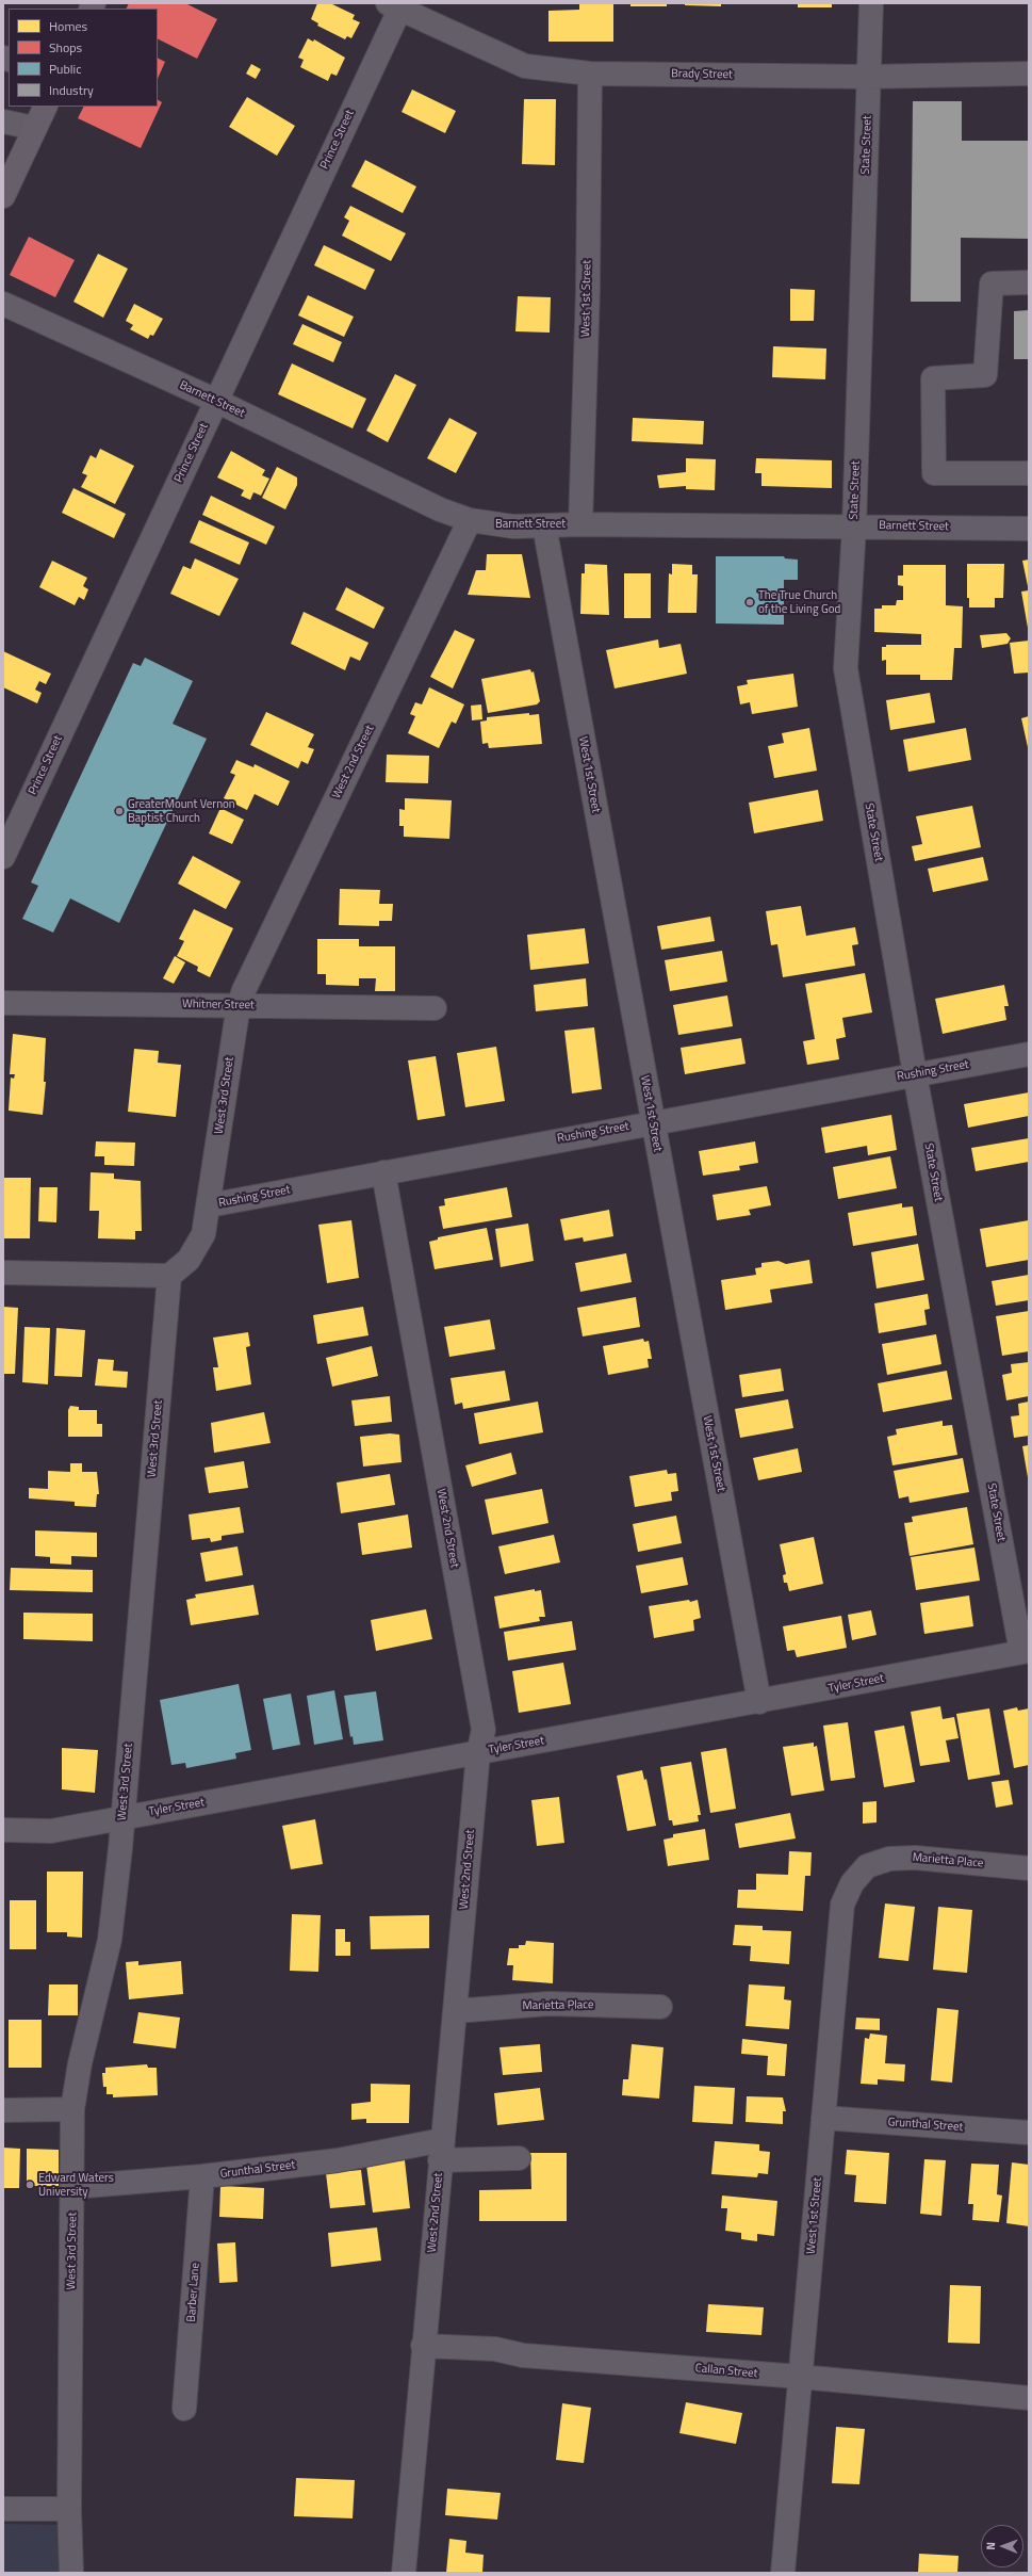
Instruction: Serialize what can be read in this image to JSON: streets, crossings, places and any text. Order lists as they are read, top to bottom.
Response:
{
  "streets": {
    "street": [
      "Brady Street",
      "Prince Street",
      "State Street",
      "West 1st Street",
      "Barnett Street",
      "West 2nd Street",
      "Whitner Street",
      "Rushing Street",
      "West 3rd Street",
      "Tyler Street",
      "Marietta Place",
      "Grunthal Street",
      "Barber Lane",
      "Callan Street"
    ]
  },
  "crossings": [
    ["Brady Street", "Prince Street"],
    ["Brady Street", "State Street"],
    ["Brady Street", "West 1st Street"],
    ["Prince Street", "Barnett Street"],
    ["State Street", "Barnett Street"],
    ["State Street", "Rushing Street"],
    ["State Street", "Tyler Street"],
    ["West 1st Street", "Barnett Street"],
    ["West 1st Street", "Rushing Street"],
    ["West 1st Street", "Tyler Street"],
    ["West 1st Street", "Marietta Place"],
    ["West 1st Street", "Grunthal Street"],
    ["West 1st Street", "Callan Street"],
    ["Barnett Street", "West 2nd Street"],
    ["West 2nd Street", "Whitner Street"],
    ["West 2nd Street", "Rushing Street"],
    ["West 2nd Street", "West 3rd Street"],
    ["West 2nd Street", "Tyler Street"],
    ["West 2nd Street", "Marietta Place"],
    ["West 2nd Street", "Grunthal Street"],
    ["West 2nd Street", "Callan Street"],
    ["Whitner Street", "West 3rd Street"],
    ["Rushing Street", "West 3rd Street"],
    ["West 3rd Street", "Tyler Street"],
    ["West 3rd Street", "Grunthal Street"],
    ["Grunthal Street", "Barber Lane"]
  ],
  "places": ["The True Church of the Living God", "GreaterMount Vernon Baptist Church", "Edward Waters University"],
  "legend": [
    "Homes",
    "Shops",
    "Public",
    "Industry"
  ],
  "north": "left"
}
